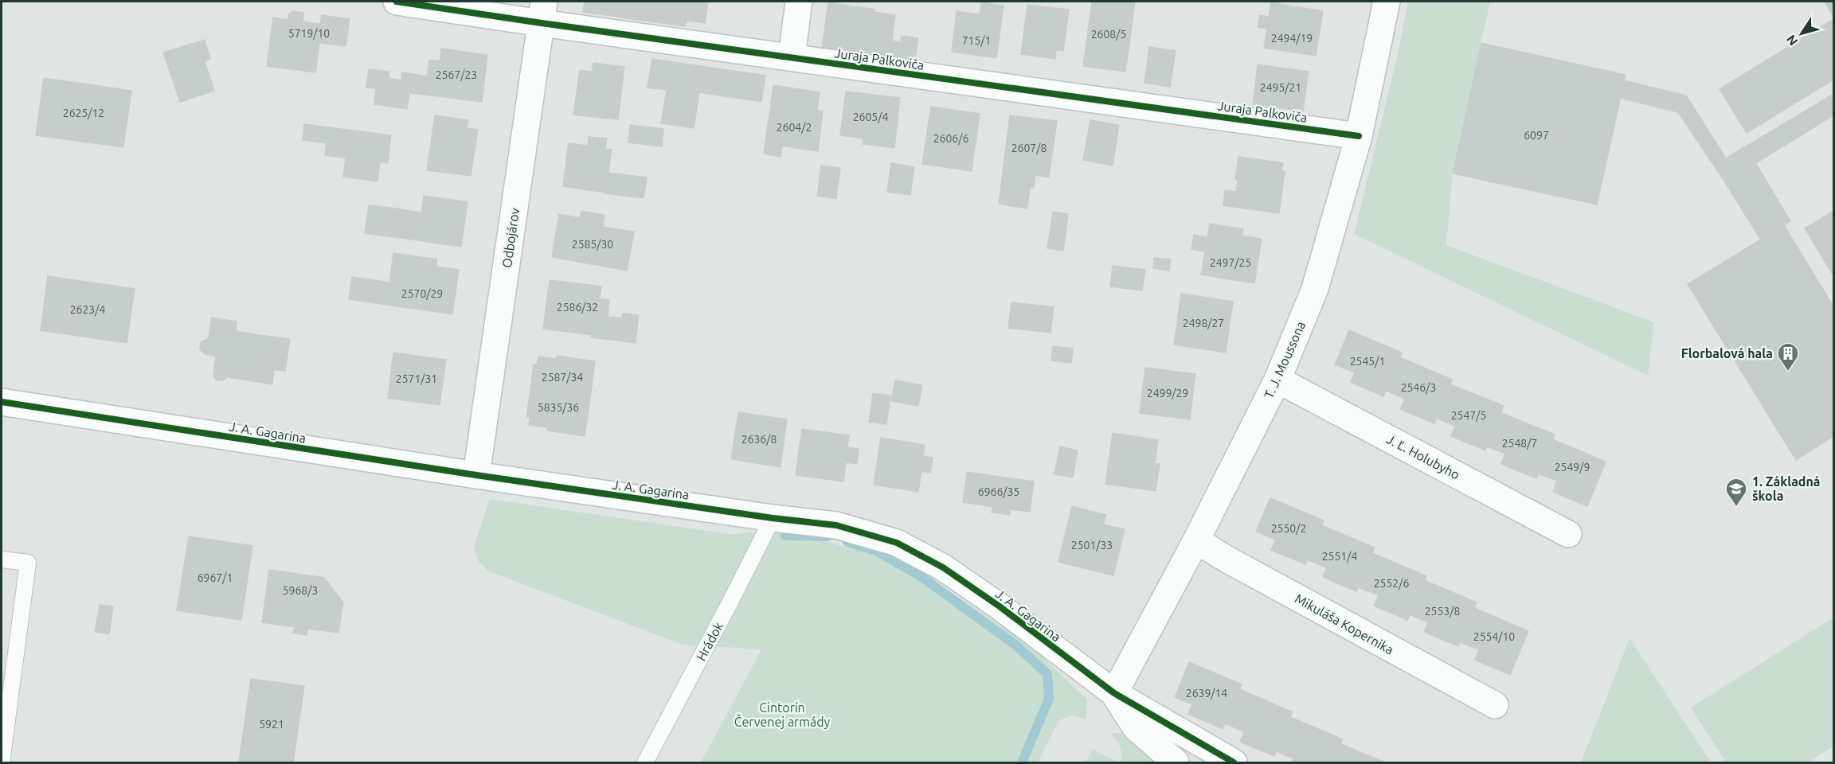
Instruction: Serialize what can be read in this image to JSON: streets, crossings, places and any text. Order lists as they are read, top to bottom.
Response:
{
  "streets": {
    "street": [
      "Juraja Palkoviča",
      "Odbojárov",
      "T. J. Moussona",
      "J. A. Gagarina",
      "J. Ľ. Holubyho",
      "Mikuláša Kopernika"
    ],
    "lane": ["Hrádok"]
  },
  "crossings": [
    ["Juraja Palkoviča", "Odbojárov"],
    ["Juraja Palkoviča", "T. J. Moussona"],
    ["Odbojárov", "J. A. Gagarina"],
    ["T. J. Moussona", "J. A. Gagarina"],
    ["T. J. Moussona", "J. Ľ. Holubyho"],
    ["T. J. Moussona", "Mikuláša Kopernika"],
    ["J. A. Gagarina", "Hrádok"]
  ],
  "parks": ["Cintorín Červenej armády"],
  "places": {
    "building": ["Florbalová hala"],
    "school or university": ["1. Základná škola"]
  },
  "house_numbers": [
    "5719/10",
    "2608/5",
    "2494/19",
    "715/1",
    "2567/23",
    "2495/21",
    "2625/12",
    "2605/4",
    "2604/2",
    "6097",
    "2606/6",
    "2607/8",
    "2585/30",
    "2497/25",
    "2570/29",
    "2586/32",
    "2623/4",
    "2498/27",
    "2545/1",
    "2587/34",
    "2571/31",
    "2546/3",
    "2499/29",
    "5835/36",
    "2547/5",
    "2636/8",
    "2548/7",
    "2549/9",
    "6966/35",
    "2550/2",
    "2501/33",
    "2551/4",
    "6967/1",
    "2552/6",
    "5968/3",
    "2553/8",
    "2554/10",
    "2639/14",
    "5921"
  ],
  "north": "bottom left"
}
